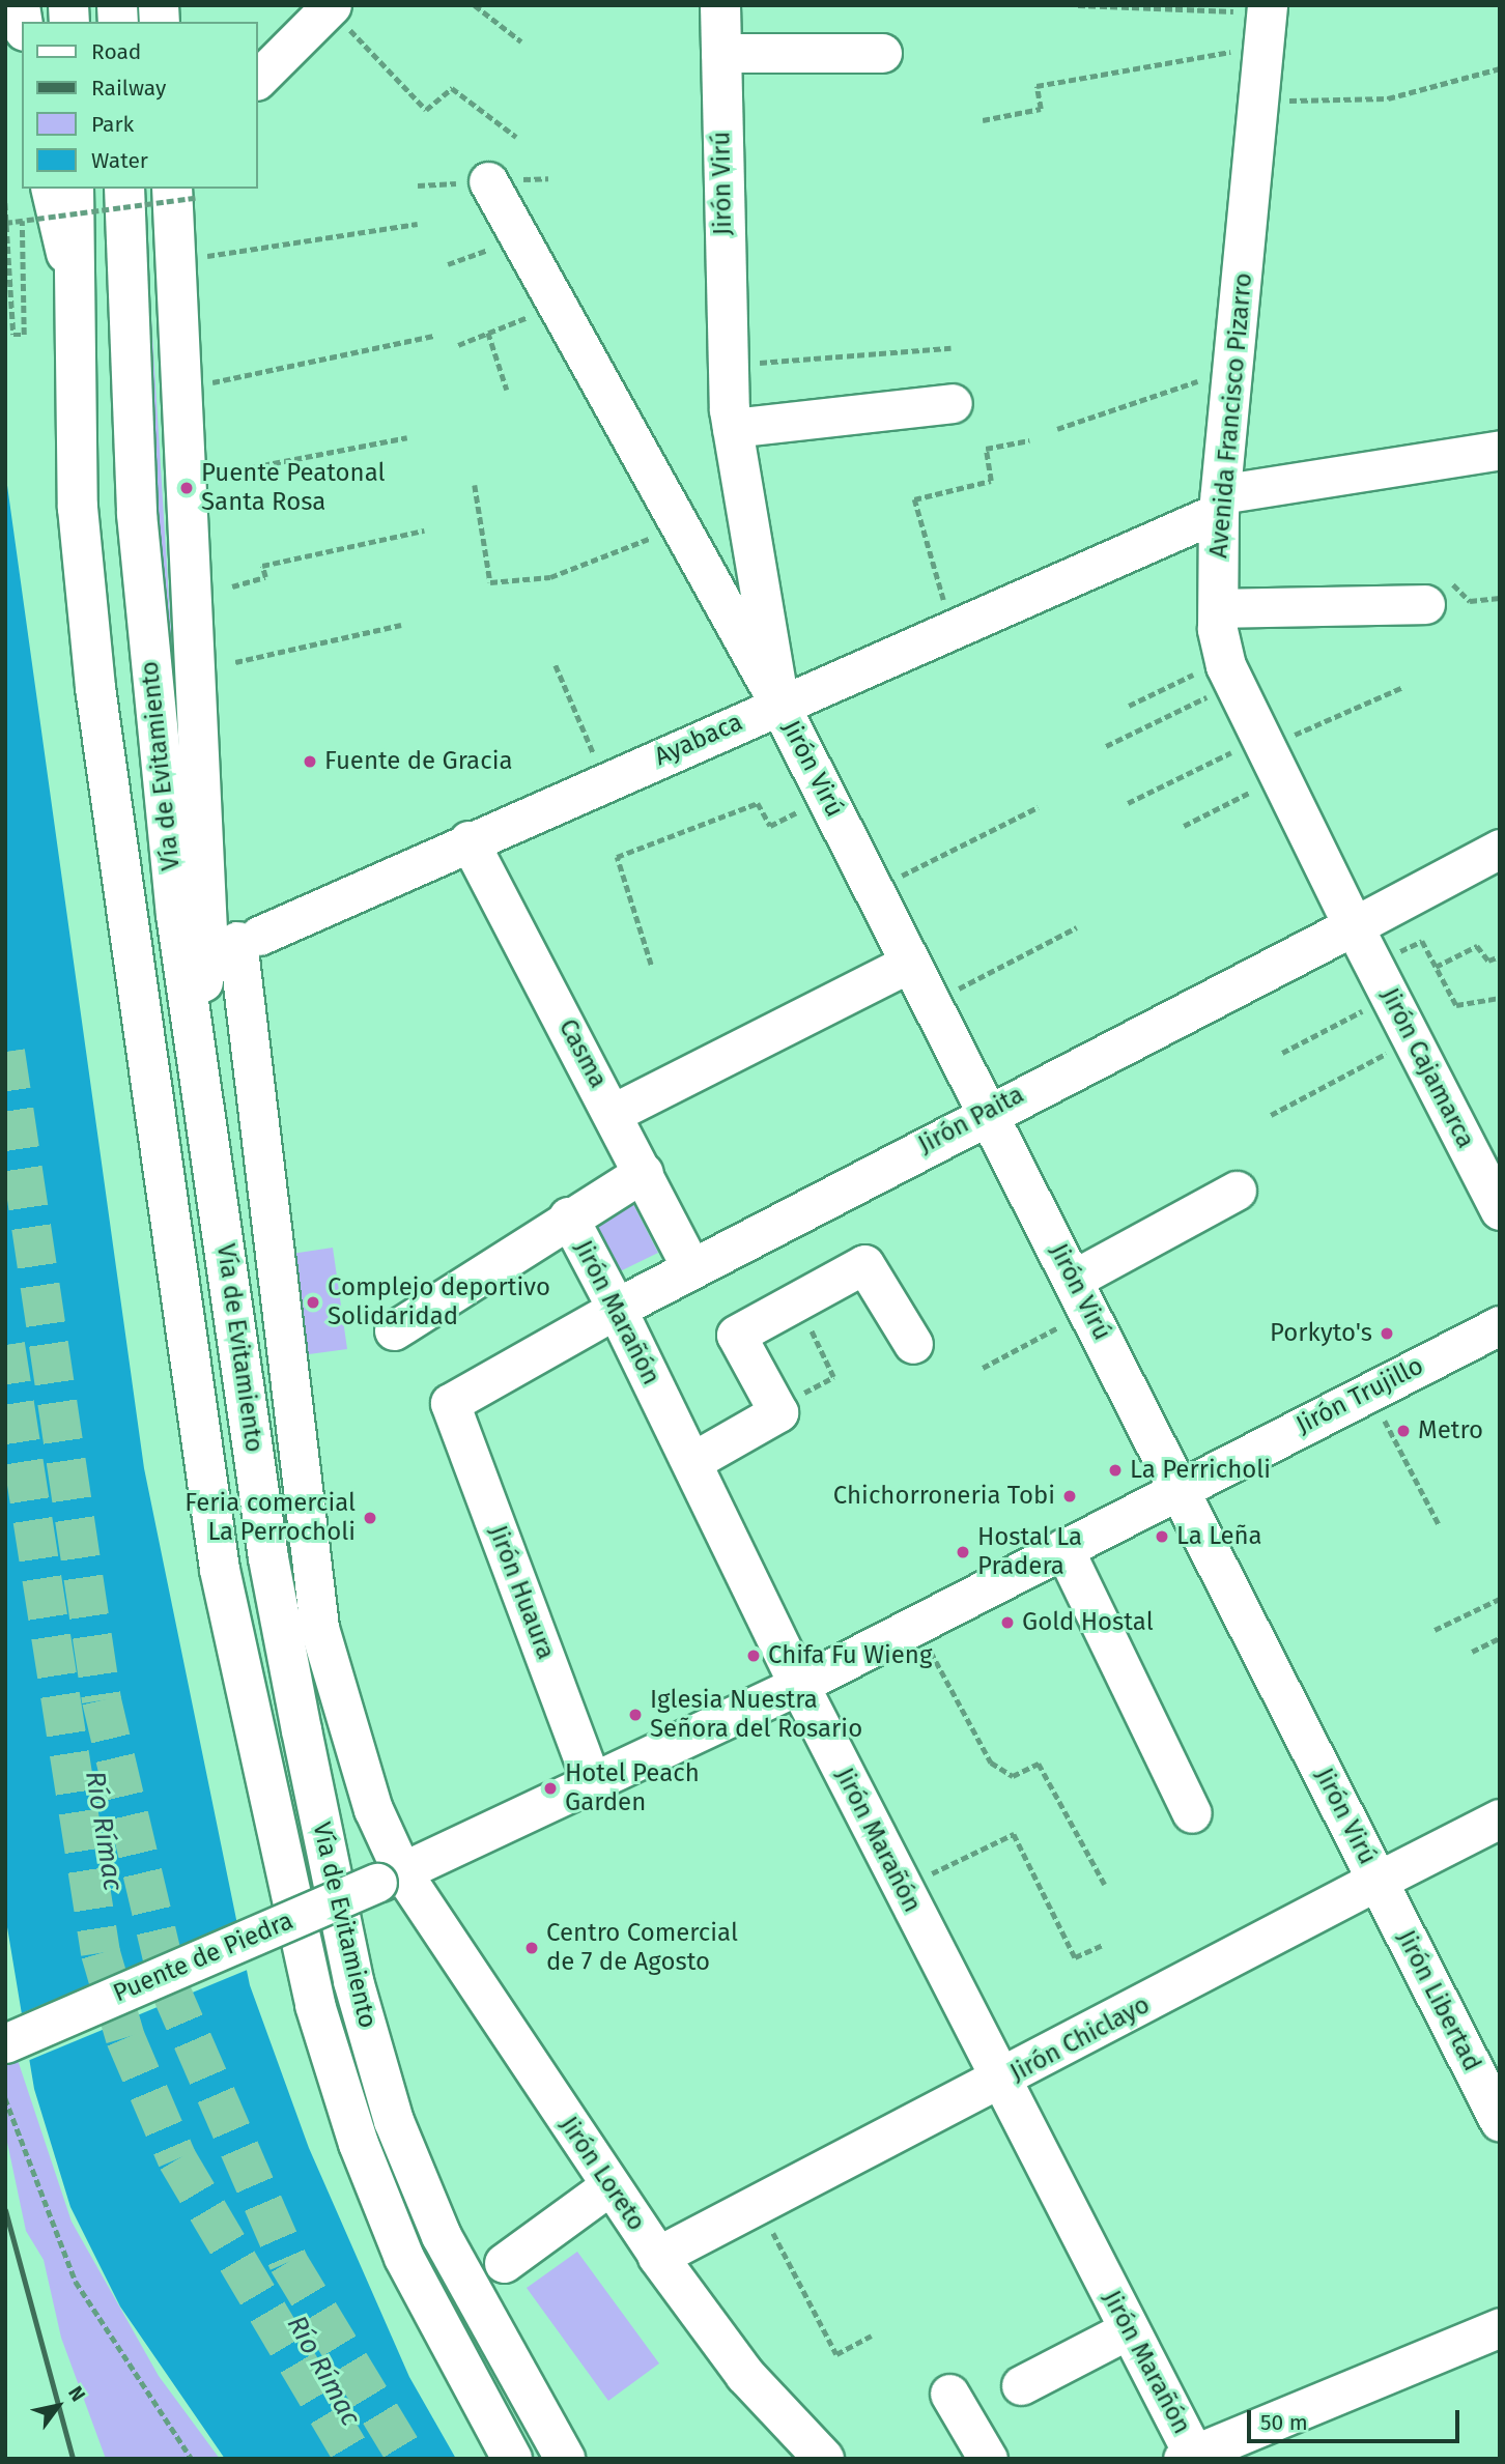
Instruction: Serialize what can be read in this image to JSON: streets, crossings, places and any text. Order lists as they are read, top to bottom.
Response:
{
  "streets": {
    "main road": [
      "Jirón Virú",
      "Avenida Francisco Pizarro",
      "Vía de Evitamiento",
      "Jirón Paita",
      "Jirón Marañón",
      "Jirón Libertad",
      "Jirón Chiclayo",
      "Jirón Loreto"
    ],
    "street": [
      "Ayabaca",
      "Casma",
      "Jirón Cajamarca",
      "Jirón Trujillo",
      "Jirón Huaura",
      "Puente de Piedra"
    ]
  },
  "crossings": [
    ["Jirón Virú", "Ayabaca"],
    ["Jirón Virú", "Jirón Paita"],
    ["Jirón Virú", "Jirón Trujillo"],
    ["Jirón Virú", "Jirón Libertad"],
    ["Jirón Virú", "Jirón Chiclayo"],
    ["Avenida Francisco Pizarro", "Ayabaca"],
    ["Avenida Francisco Pizarro", "Jirón Cajamarca"],
    ["Avenida Francisco Pizarro", "Jirón Paita"],
    ["Ayabaca", "Casma"],
    ["Ayabaca", "Jirón Loreto"],
    ["Casma", "Jirón Paita"],
    ["Jirón Cajamarca", "Jirón Paita"],
    ["Jirón Paita", "Jirón Marañón"],
    ["Jirón Paita", "Jirón Huaura"],
    ["Jirón Marañón", "Jirón Trujillo"],
    ["Jirón Marañón", "Jirón Chiclayo"],
    ["Jirón Trujillo", "Jirón Huaura"],
    ["Jirón Trujillo", "Puente de Piedra"],
    ["Jirón Trujillo", "Jirón Loreto"],
    ["Puente de Piedra", "Jirón Loreto"],
    ["Jirón Libertad", "Jirón Chiclayo"],
    ["Jirón Chiclayo", "Jirón Loreto"]
  ],
  "water": ["Río Rímac"],
  "places": [
    "Puente Peatonal Santa Rosa",
    "Fuente de Gracia",
    "Complejo deportivo Solidaridad",
    "Porkyto's",
    "Metro",
    "La Perricholi",
    "Chichorroneria Tobi",
    "Feria comercial La Perrocholi",
    "La Leña",
    "Hostal La Pradera",
    "Gold Hostal",
    "Chifa Fu Wieng",
    "Iglesia Nuestra Señora del Rosario",
    "Hotel Peach Garden",
    "Centro Comercial de 7 de Agosto"
  ],
  "legend": [
    "Road",
    "Railway",
    "Park",
    "Water"
  ],
  "scale_bar": "50 m",
  "north": "top right"
}
